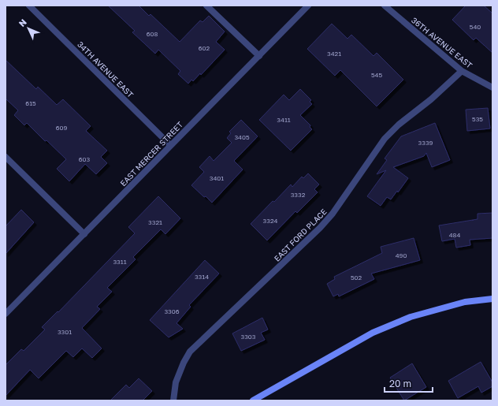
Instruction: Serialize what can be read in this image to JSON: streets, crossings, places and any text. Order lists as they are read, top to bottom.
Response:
{
  "streets": {
    "street": [
      "36TH AVENUE EAST",
      "34TH AVENUE EAST",
      "EAST MERCER STREET",
      "EAST FORD PLACE"
    ]
  },
  "crossings": [
    ["36TH AVENUE EAST", "EAST FORD PLACE"],
    ["34TH AVENUE EAST", "EAST MERCER STREET"]
  ],
  "house_numbers": [
    "540",
    "608",
    "602",
    "3421",
    "545",
    "615",
    "535",
    "3411",
    "609",
    "3405",
    "3339",
    "603",
    "3401",
    "3332",
    "3324",
    "3321",
    "484",
    "490",
    "3311",
    "3314",
    "502",
    "3306",
    "3301",
    "3303"
  ],
  "scale_bar": "20 m",
  "north": "top left"
}
